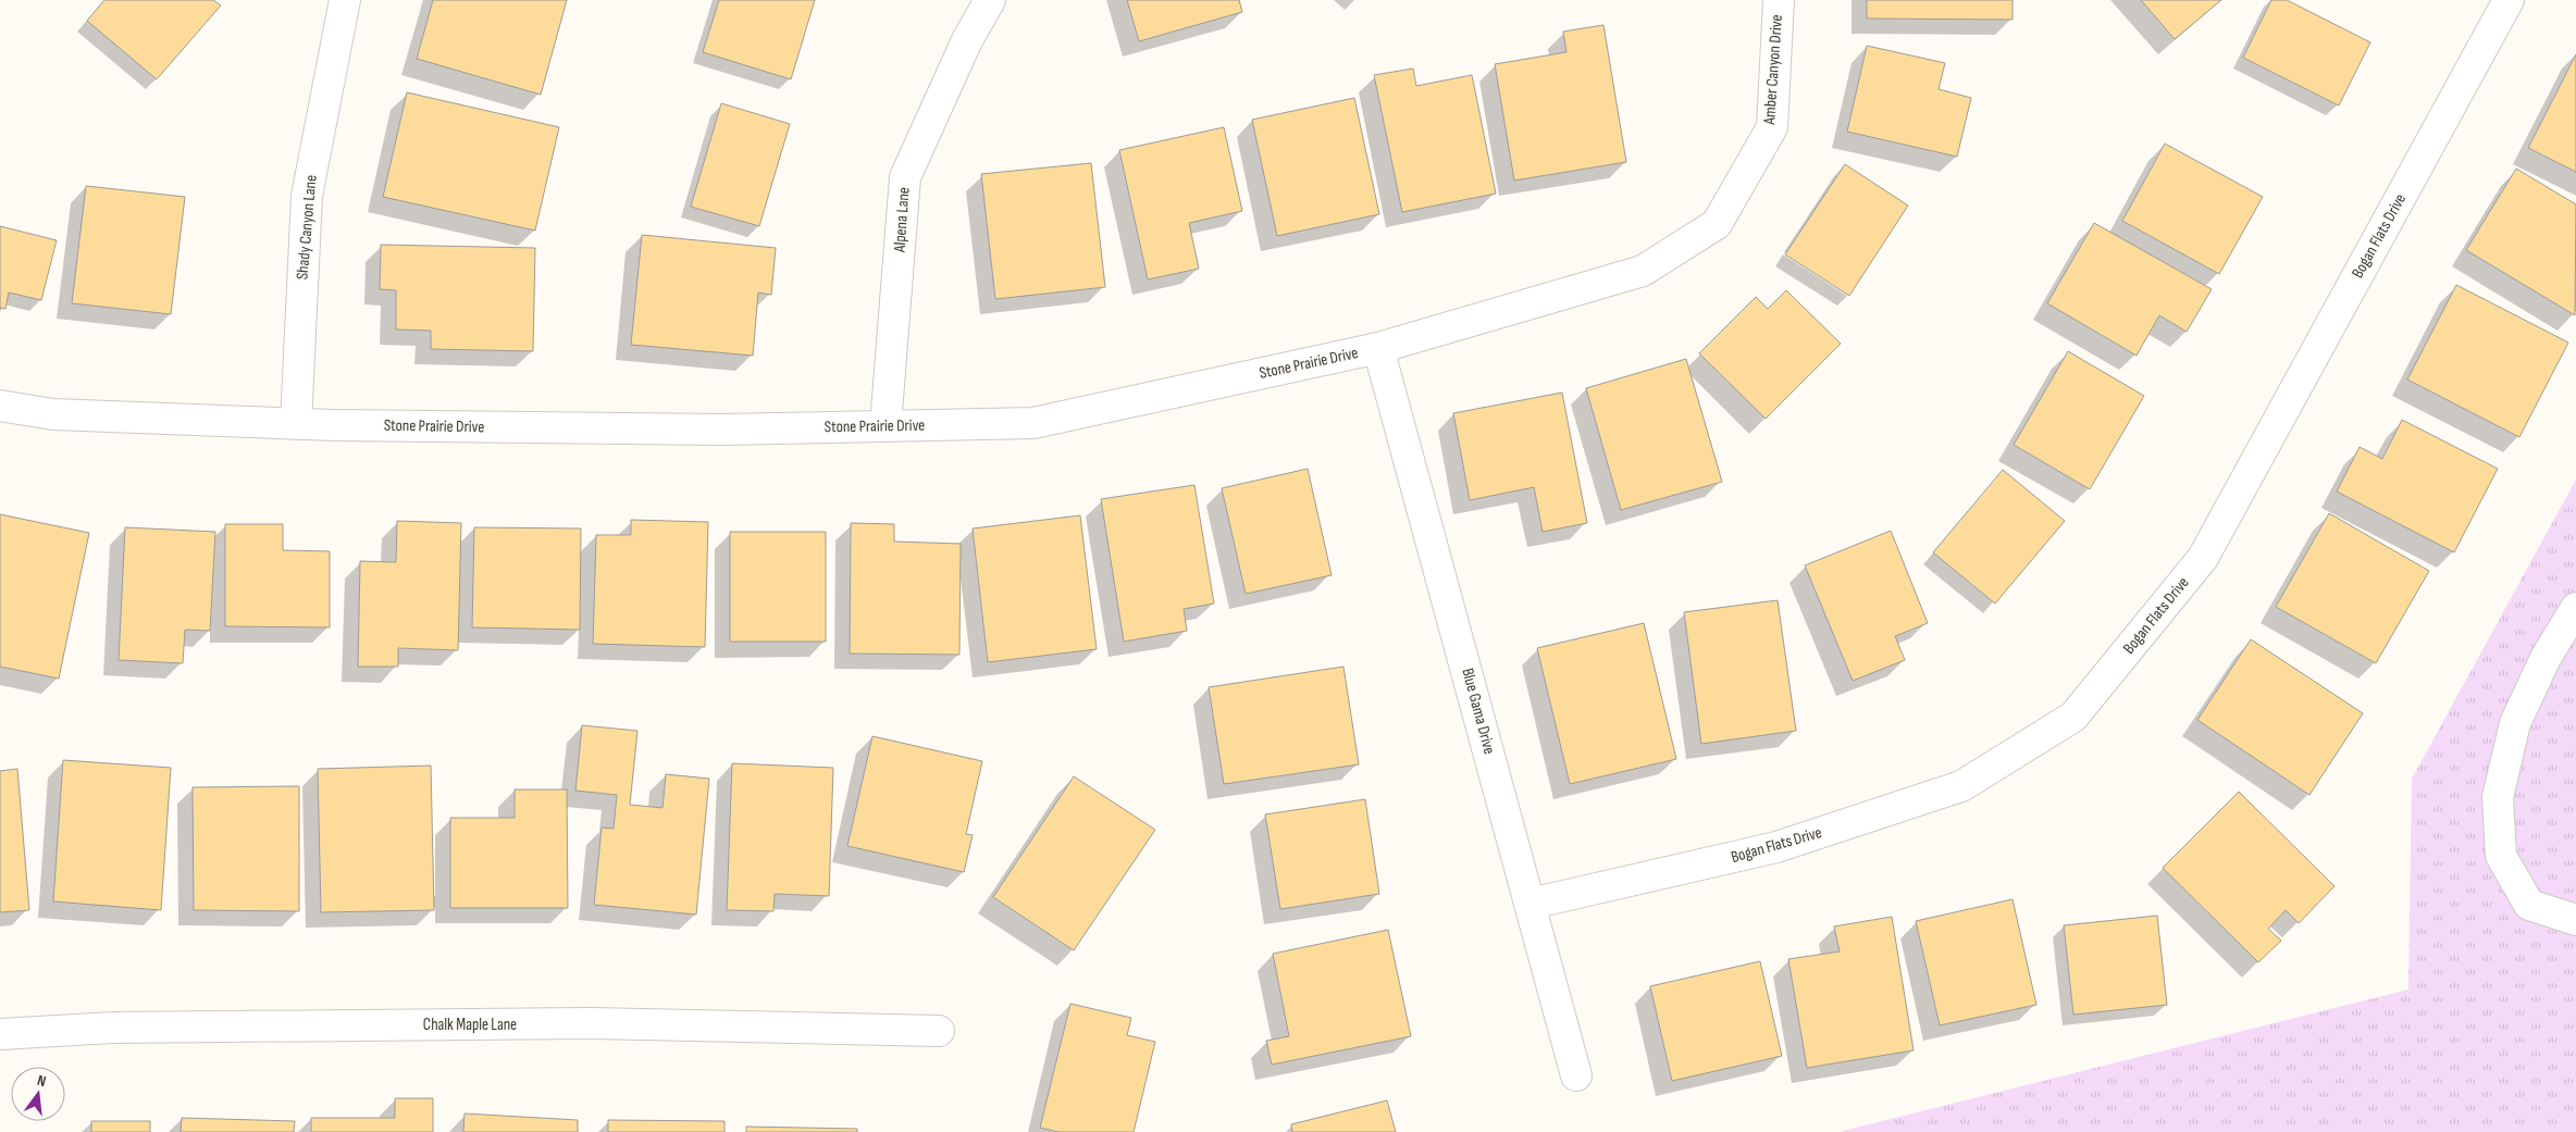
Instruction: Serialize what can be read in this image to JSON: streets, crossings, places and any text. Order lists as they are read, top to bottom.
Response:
{
  "streets": {
    "street": [
      "Amber Canyon Drive",
      "Alpena Lane",
      "Shady Canyon Lane",
      "Bogan Flats Drive",
      "Stone Prairie Drive",
      "Blue Gama Drive",
      "Chalk Maple Lane"
    ]
  },
  "crossings": [
    ["Amber Canyon Drive", "Stone Prairie Drive"],
    ["Alpena Lane", "Stone Prairie Drive"],
    ["Shady Canyon Lane", "Stone Prairie Drive"],
    ["Bogan Flats Drive", "Blue Gama Drive"],
    ["Stone Prairie Drive", "Blue Gama Drive"]
  ],
  "north": "top"
}
